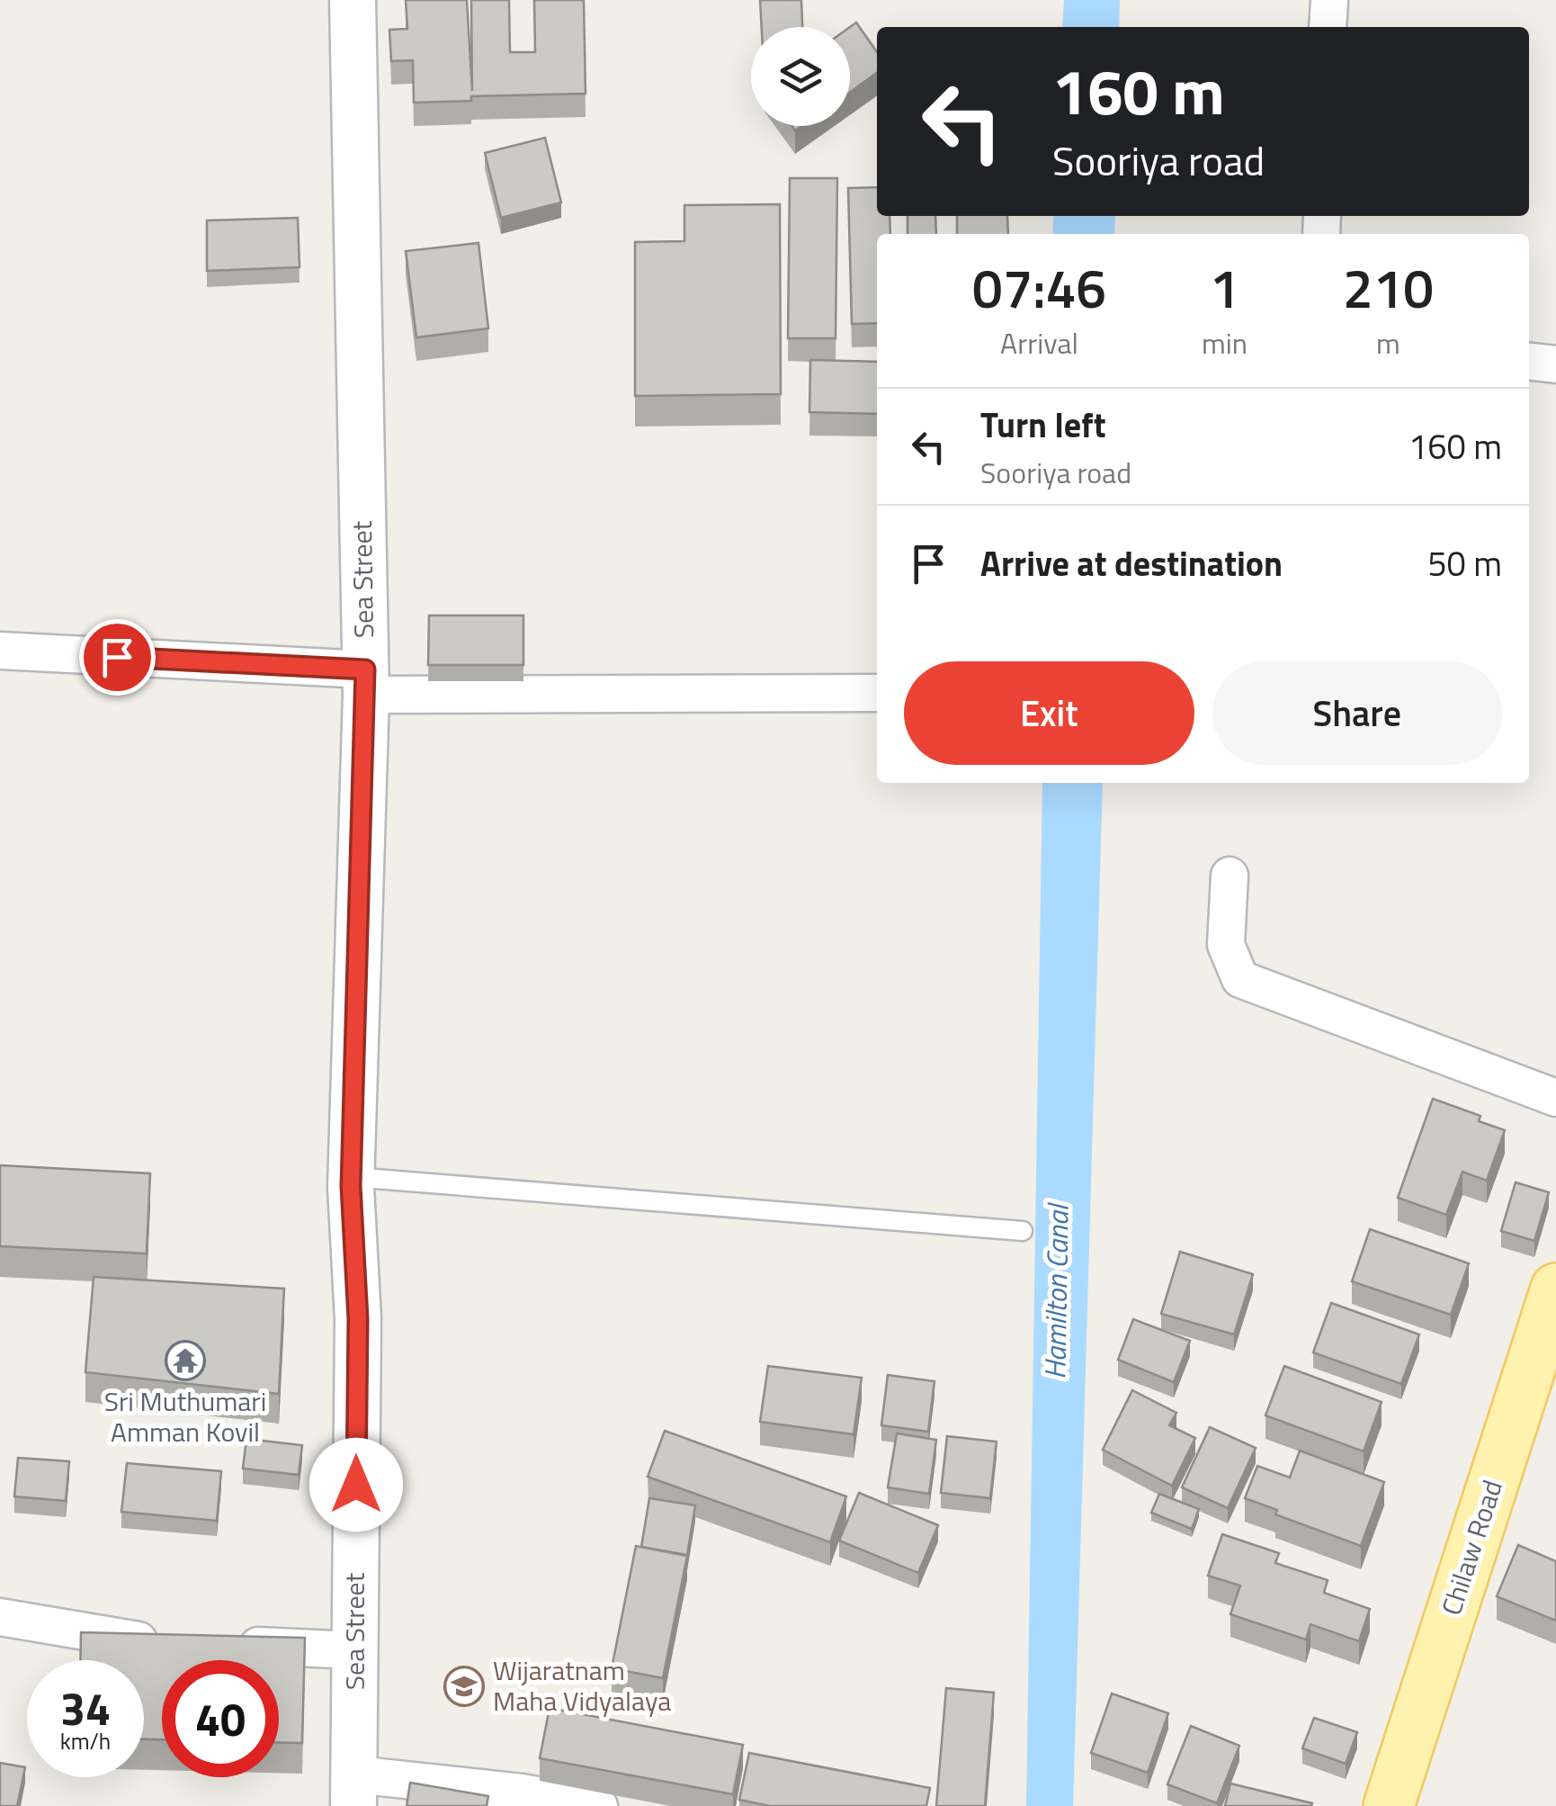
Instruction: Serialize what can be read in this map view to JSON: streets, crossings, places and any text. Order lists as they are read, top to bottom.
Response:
{
  "streets": {
    "main road": ["Chilaw Road"],
    "street": ["Sea Street"]
  },
  "water": ["Hamilton Canal"],
  "places": {
    "temple": ["Sri Muthumari Amman Kovil"],
    "school or university": ["Wijaratnam Maha Vidyalaya"]
  },
  "page": {
    "turn": ["160 m", "Sooriya road"],
    "eta": [
      "07:46",
      "Arrival",
      "1",
      "min",
      "210",
      "m"
    ],
    "list": [
      {
        "name": "Turn left",
        "note": "Sooriya road",
        "value": "160 m"
      },
      {
        "name": "Arrive at destination",
        "value": "50 m"
      }
    ],
    "buttons": ["Exit", "Share"],
    "speed": "34 km/h",
    "limit": "40"
  }
}
